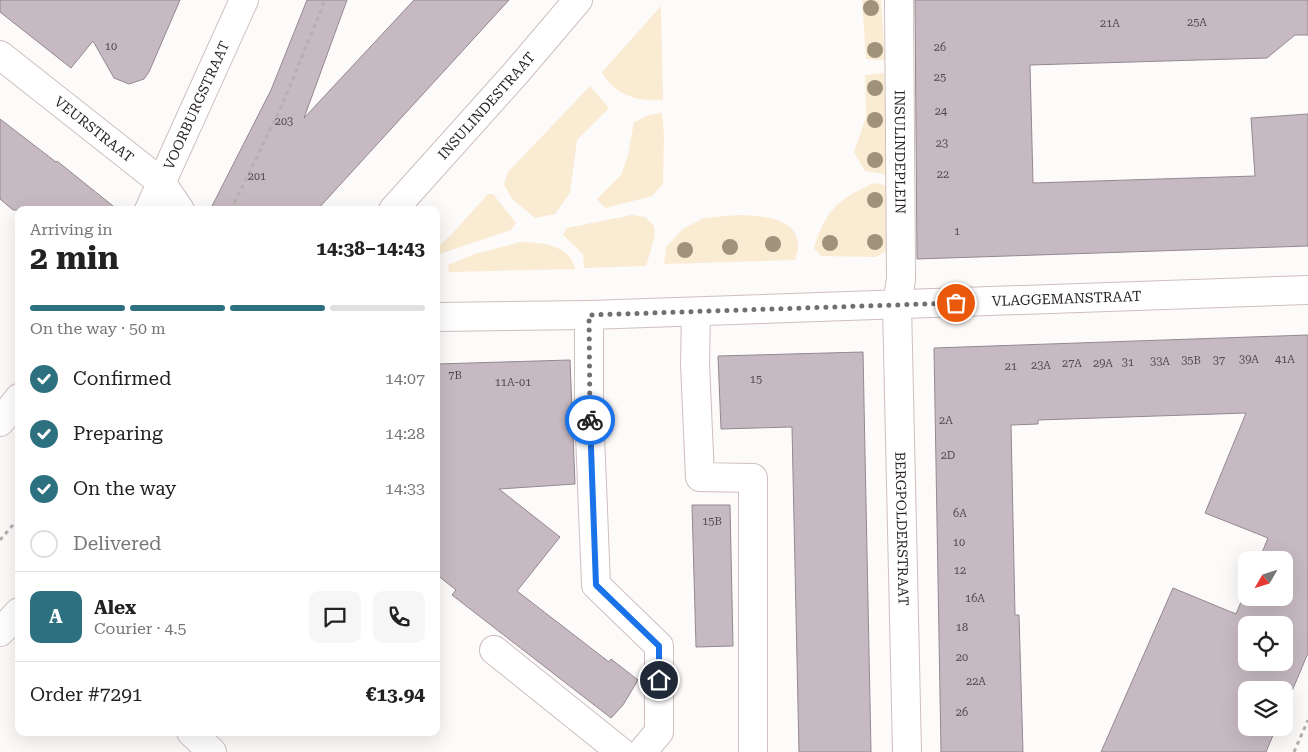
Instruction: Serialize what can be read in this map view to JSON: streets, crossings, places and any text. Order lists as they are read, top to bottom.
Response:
{
  "streets": {
    "street": [
      "VOORBURGSTRAAT",
      "INSULINDESTRAAT",
      "VEURSTRAAT",
      "INSULINDEPLEIN",
      "VLAGGEMANSTRAAT",
      "BERGPOLDERSTRAAT"
    ]
  },
  "crossings": [
    ["VOORBURGSTRAAT", "VEURSTRAAT"],
    ["INSULINDEPLEIN", "VLAGGEMANSTRAAT"],
    ["INSULINDEPLEIN", "BERGPOLDERSTRAAT"],
    ["VLAGGEMANSTRAAT", "BERGPOLDERSTRAAT"]
  ],
  "house_numbers": [
    "25A",
    "21A",
    "10",
    "26",
    "25",
    "24",
    "203",
    "23",
    "22",
    "201",
    "1",
    "39A",
    "41A",
    "35B",
    "37",
    "33A",
    "31",
    "27A",
    "29A",
    "23A",
    "21",
    "7B",
    "15",
    "11A-01",
    "2A",
    "2D",
    "6A",
    "15B",
    "10",
    "12",
    "16A",
    "18",
    "20",
    "22A",
    "26"
  ],
  "north": "bottom left",
  "page": {
    "heading": ["2 min", "Arriving in", "14:38–14:43"],
    "panel": [
      "Alex",
      "Courier · 4.5",
      "Order #7291",
      "€13.94"
    ],
    "bar": "On the way · 50 m",
    "list": [
      ["Confirmed", "14:07"],
      ["Preparing", "14:28"],
      ["On the way", "14:33"],
      "Delivered"
    ],
    "round": "A"
  }
}
